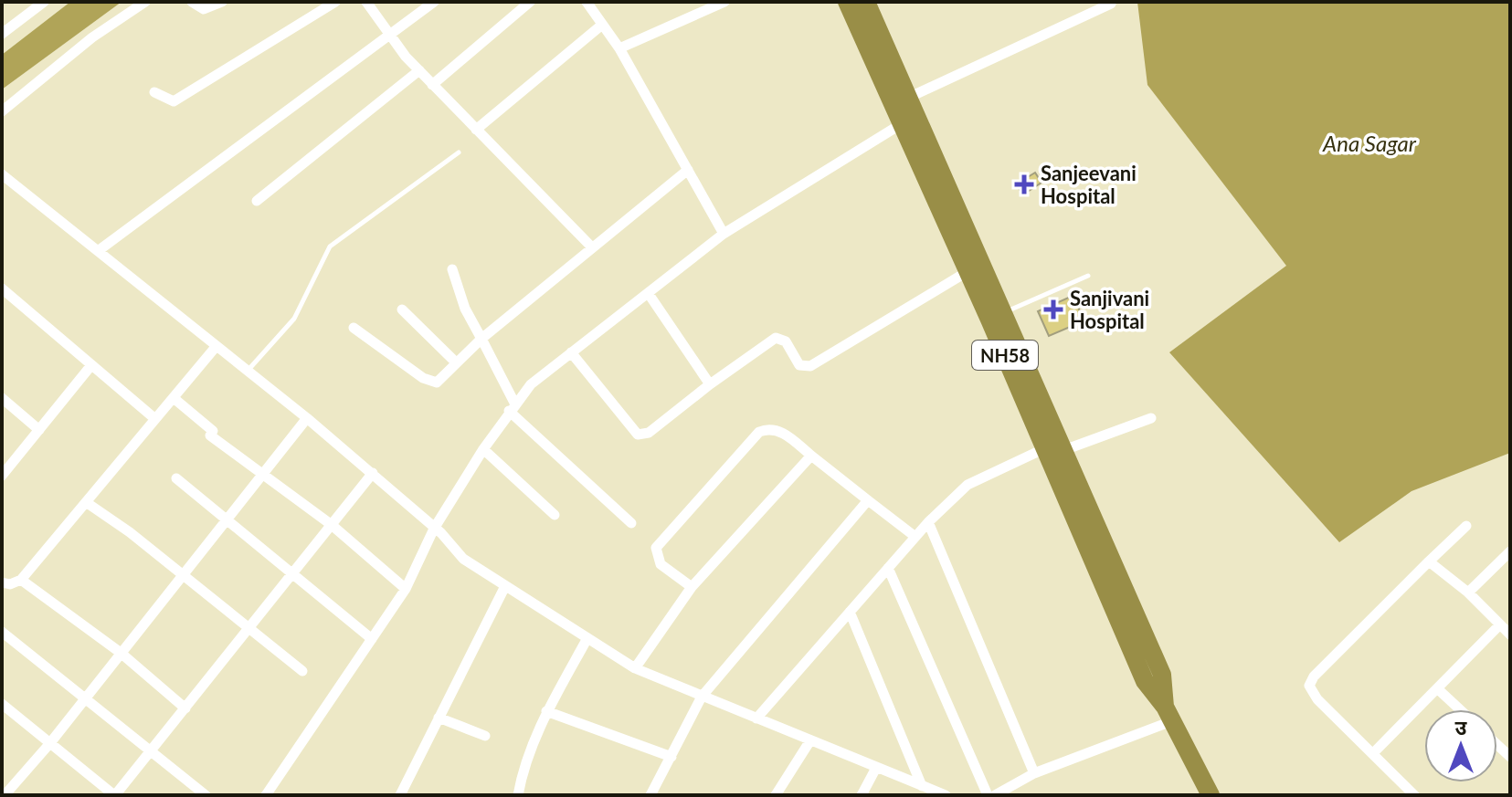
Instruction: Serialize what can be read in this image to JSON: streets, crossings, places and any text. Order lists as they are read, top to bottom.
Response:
{
  "streets": {
    "highway": ["NH58"]
  },
  "water": ["Ana Sagar"],
  "places": {
    "health": ["Sanjeevani Hospital", "Sanjivani Hospital"]
  },
  "north": "top"
}
